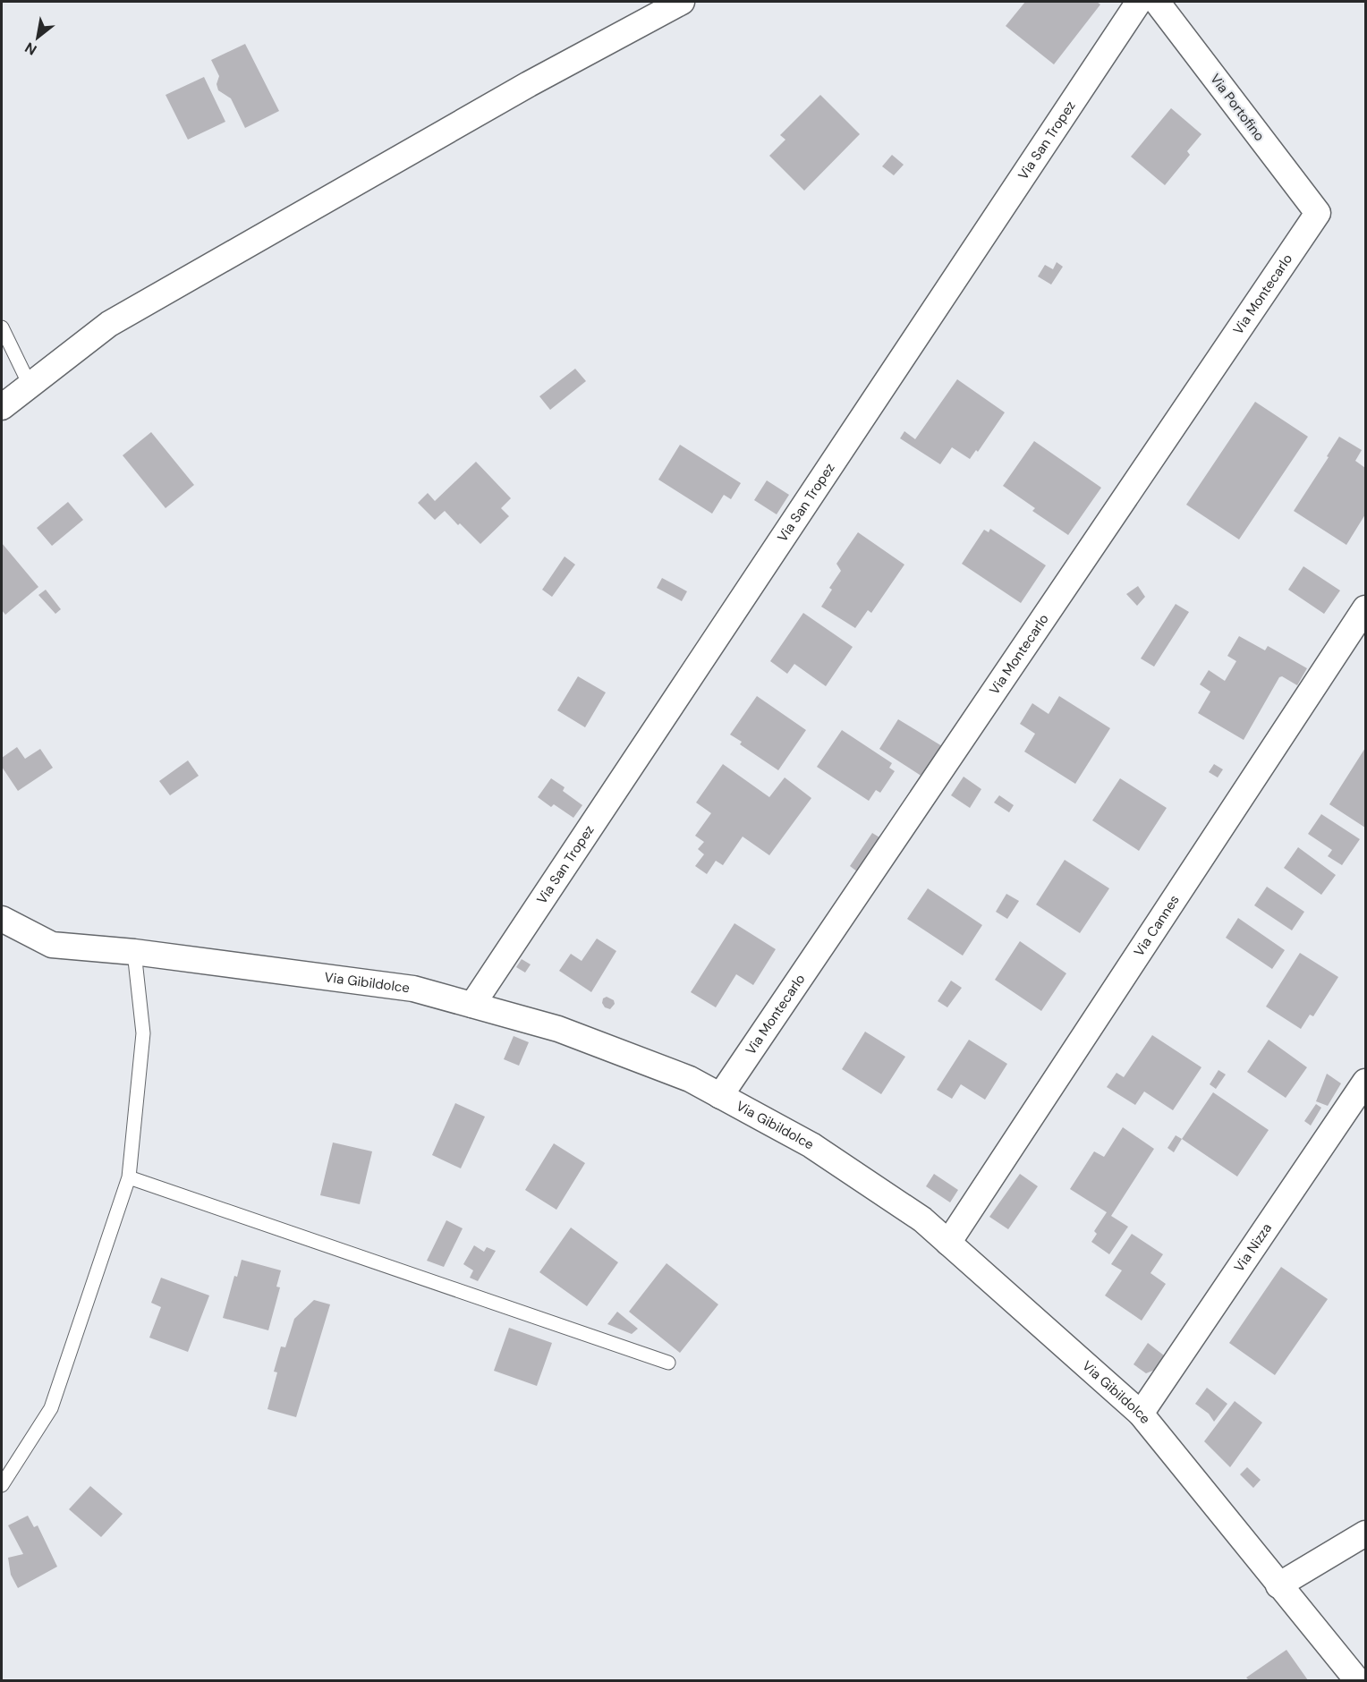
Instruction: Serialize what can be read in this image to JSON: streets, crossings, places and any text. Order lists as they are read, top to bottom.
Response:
{
  "streets": {
    "street": [
      "Via Portofino",
      "Via San Tropez",
      "Via Montecarlo",
      "Via Cannes",
      "Via Gibildolce",
      "Via Nizza"
    ]
  },
  "crossings": [
    ["Via Portofino", "Via Montecarlo"],
    ["Via San Tropez", "Via Gibildolce"],
    ["Via Montecarlo", "Via Gibildolce"],
    ["Via Cannes", "Via Gibildolce"],
    ["Via Gibildolce", "Via Nizza"]
  ],
  "north": "bottom left"
}
